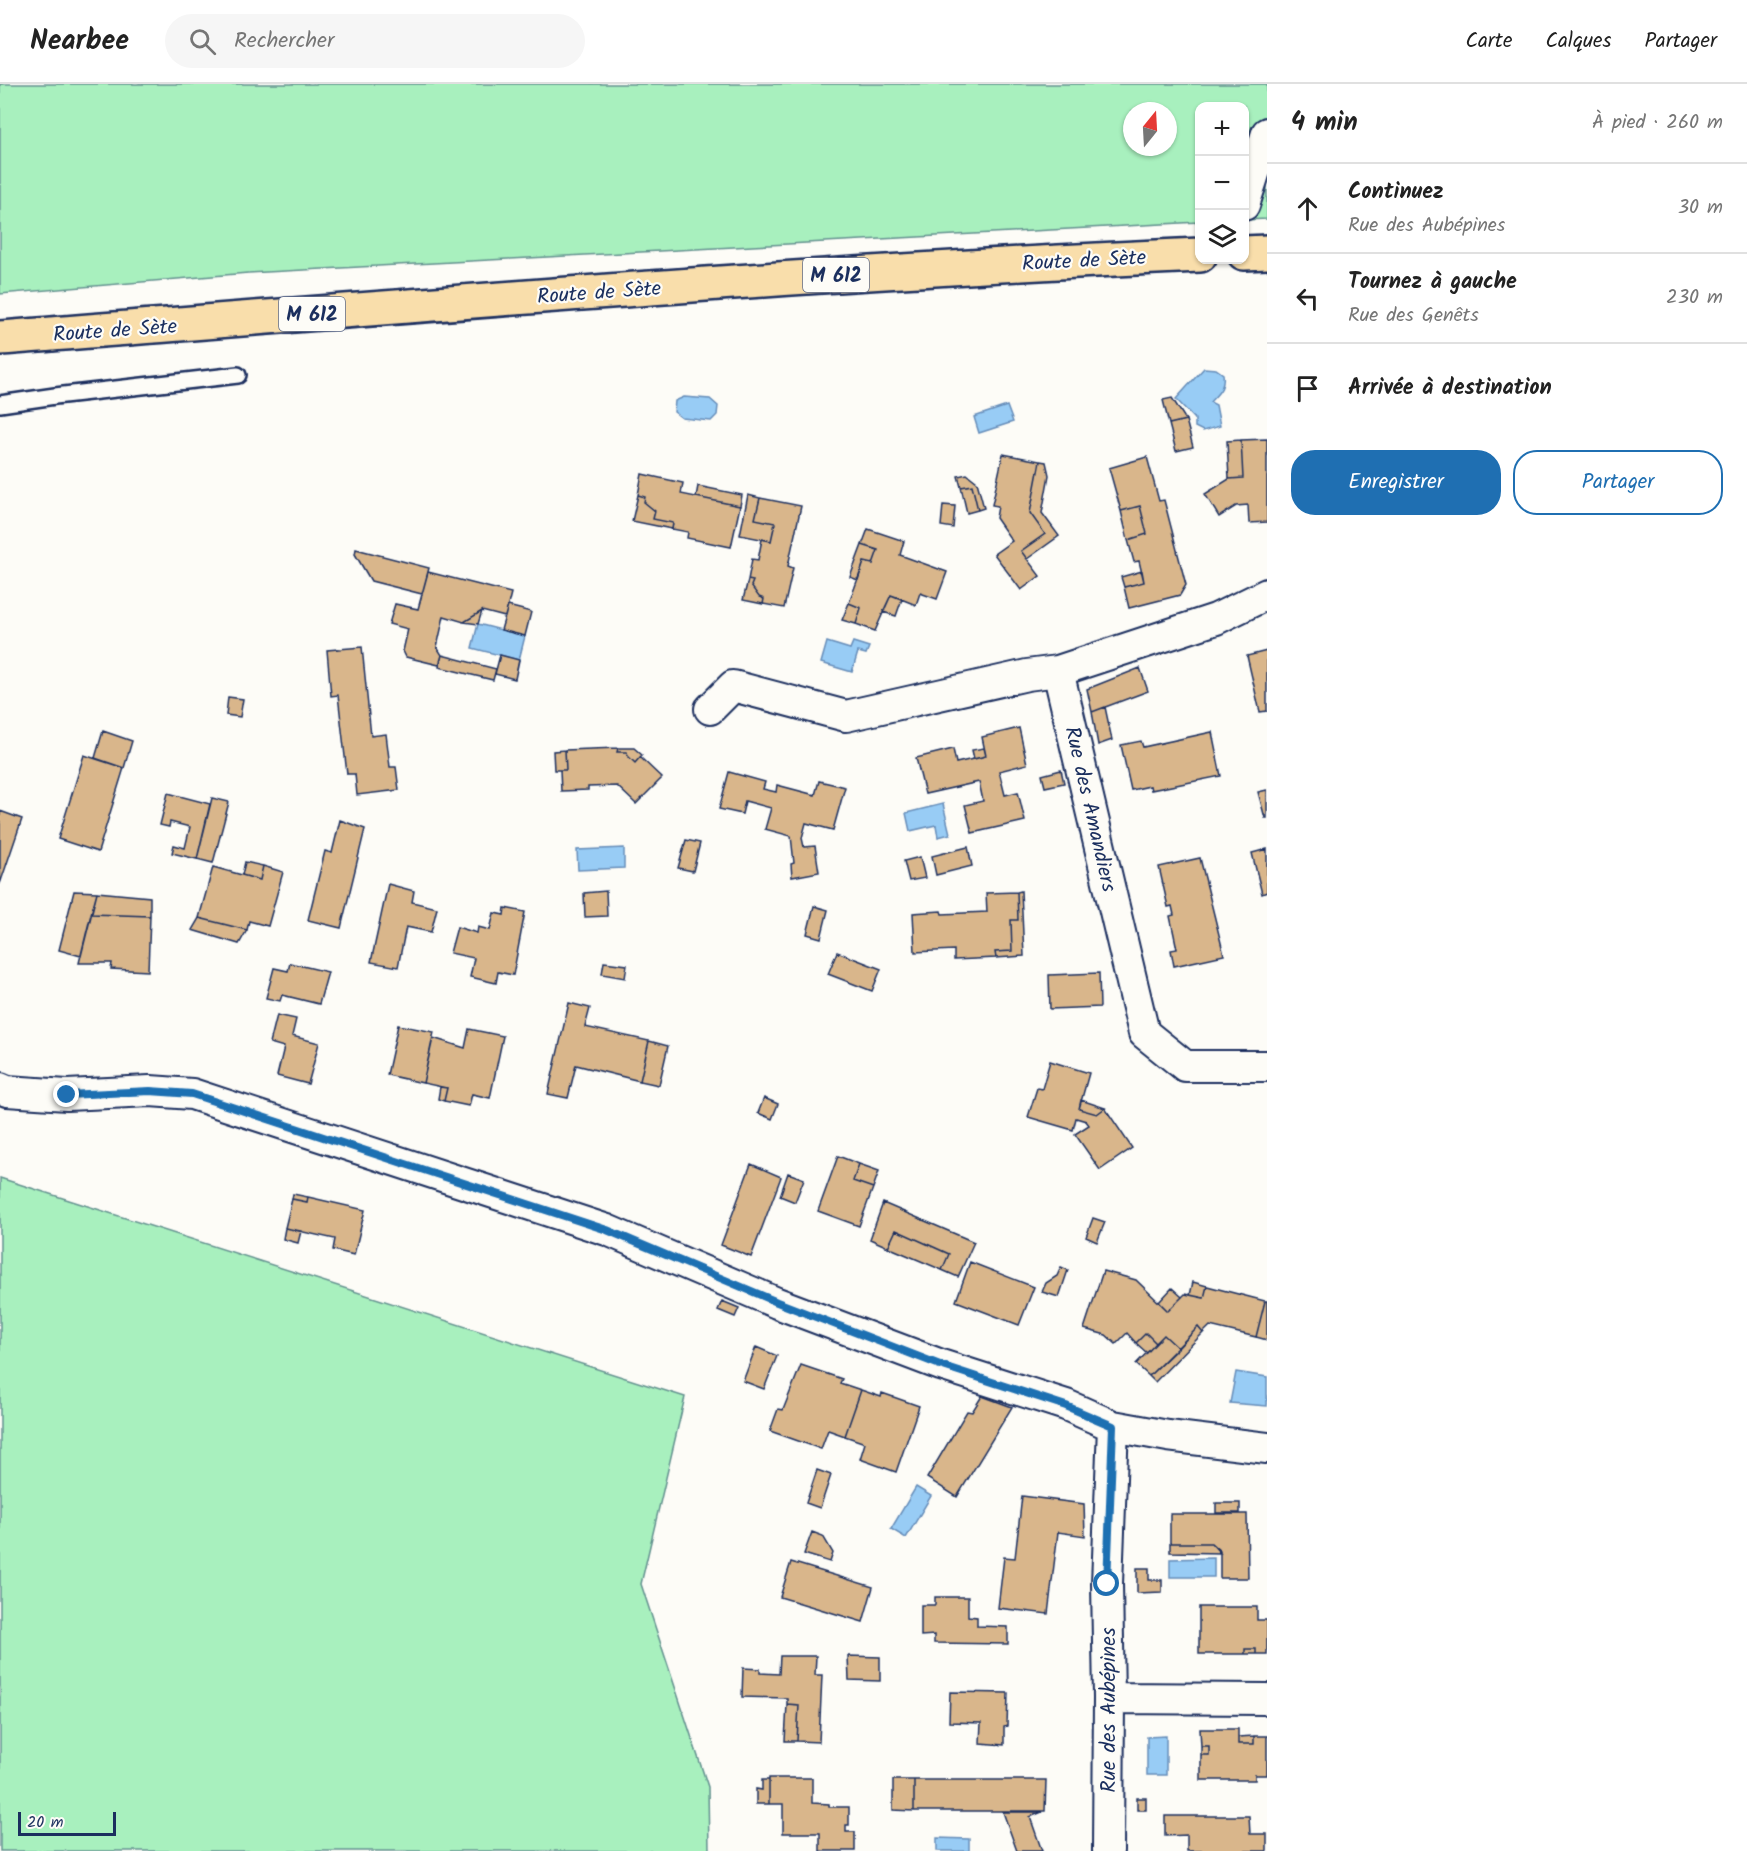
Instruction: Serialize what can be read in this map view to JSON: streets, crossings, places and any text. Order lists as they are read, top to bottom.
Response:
{
  "streets": {
    "main road": ["Route de Sète", "M 612"],
    "street": ["Rue des Amandiers", "Rue des Aubépines"]
  },
  "scale_bar": "20 m",
  "north": "top",
  "page": {
    "header": "Nearbee",
    "search": "Rechercher",
    "nav": ["Carte", "Calques", "Partager"],
    "heading": ["4 min", "À pied · 260 m"],
    "map_buttons": ["+", "−"],
    "list": [
      ["Continuez", "Rue des Aubépines", "30 m"],
      ["Tournez à gauche", "Rue des Genêts", "230 m"],
      "Arrivée à destination"
    ],
    "buttons": ["Enregistrer", "Partager"],
    "scale": "20 m"
  }
}
